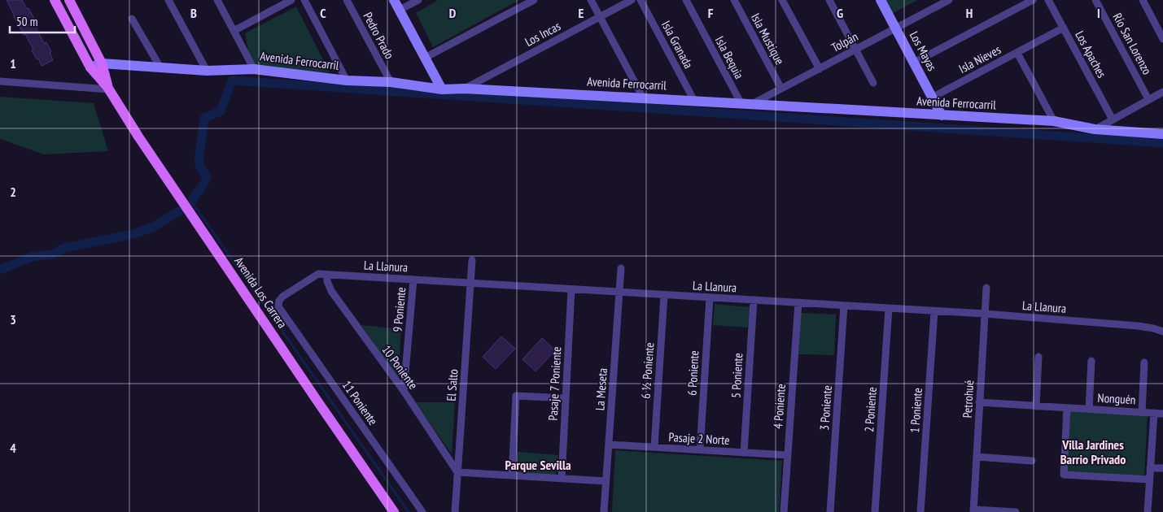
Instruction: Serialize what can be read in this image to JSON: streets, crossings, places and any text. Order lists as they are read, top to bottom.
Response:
{
  "streets": {
    "main road": ["Avenida Los Carrera"],
    "street": [
      "Los Incas",
      "Pedro Prado",
      "Isla Mustique",
      "Tolpán",
      "Río San Lorenzo",
      "Isla Granada",
      "Los Mayas",
      "Los Apaches",
      "Isla Bequia",
      "Isla Nieves",
      "Avenida Ferrocarril",
      "La Llanura",
      "9 Poniente",
      "10 Poniente",
      "6 ½ Poniente",
      "6 Poniente",
      "5 Poniente",
      "Pasaje 7 Poniente",
      "El Salto",
      "La Meseta",
      "Petrohué",
      "Nonguén",
      "11 Poniente",
      "4 Poniente",
      "3 Poniente",
      "2 Poniente",
      "1 Poniente",
      "Pasaje 2 Norte"
    ]
  },
  "crossings": [
    ["Los Incas", "Avenida Ferrocarril"],
    ["Pedro Prado", "Avenida Ferrocarril"],
    ["Isla Mustique", "Tolpán"],
    ["Tolpán", "Los Mayas"],
    ["Tolpán", "Isla Bequia"],
    ["Tolpán", "Avenida Ferrocarril"],
    ["Isla Granada", "Avenida Ferrocarril"],
    ["Los Mayas", "Isla Nieves"],
    ["Los Mayas", "Avenida Ferrocarril"],
    ["Los Apaches", "Isla Nieves"],
    ["Isla Bequia", "Avenida Ferrocarril"],
    ["Isla Nieves", "Avenida Ferrocarril"],
    ["Avenida Ferrocarril", "Avenida Los Carrera"],
    ["La Llanura", "9 Poniente"],
    ["La Llanura", "10 Poniente"],
    ["La Llanura", "6 ½ Poniente"],
    ["La Llanura", "6 Poniente"],
    ["La Llanura", "5 Poniente"],
    ["La Llanura", "Pasaje 7 Poniente"],
    ["La Llanura", "El Salto"],
    ["La Llanura", "La Meseta"],
    ["La Llanura", "Petrohué"],
    ["La Llanura", "11 Poniente"],
    ["La Llanura", "4 Poniente"],
    ["La Llanura", "3 Poniente"],
    ["La Llanura", "2 Poniente"],
    ["La Llanura", "1 Poniente"],
    ["9 Poniente", "10 Poniente"],
    ["10 Poniente", "El Salto"],
    ["6 ½ Poniente", "Pasaje 2 Norte"],
    ["6 Poniente", "Pasaje 2 Norte"],
    ["5 Poniente", "Pasaje 2 Norte"],
    ["La Meseta", "Pasaje 2 Norte"],
    ["Petrohué", "Nonguén"],
    ["4 Poniente", "Pasaje 2 Norte"]
  ],
  "districts": ["Villa Jardines Barrio Privado", "Parque Sevilla"],
  "scale_bar": "50 m",
  "grid": {
    "columns": [
      "B",
      "C",
      "D",
      "E",
      "F",
      "G",
      "H",
      "I"
    ],
    "rows": [
      "1",
      "2",
      "3",
      "4"
    ]
  }
}
